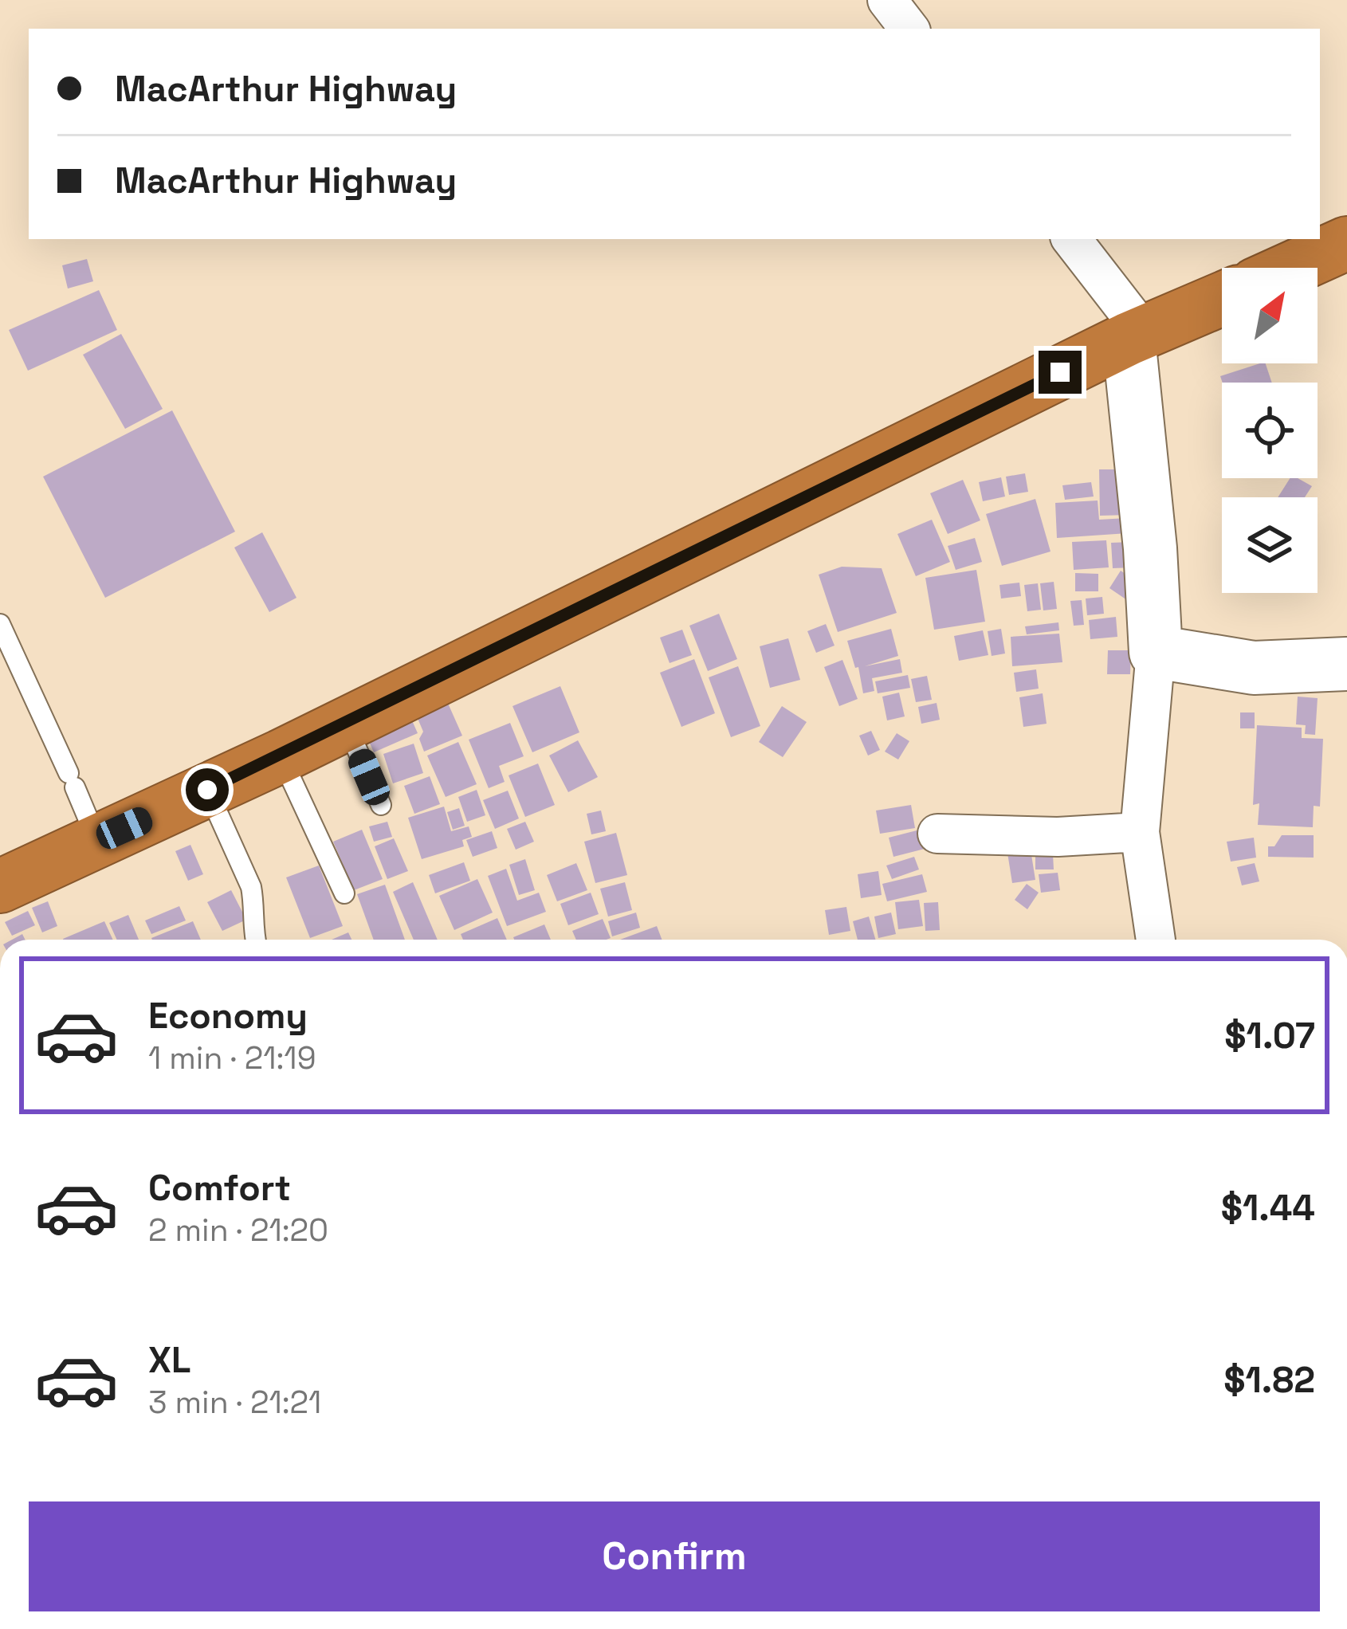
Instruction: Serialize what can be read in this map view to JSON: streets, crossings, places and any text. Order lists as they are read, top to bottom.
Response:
{
  "north": "top right",
  "page": {
    "banner": ["MacArthur Highway", "MacArthur Highway"],
    "list": [
      {
        "name": "Economy",
        "note": "1 min · 21:19",
        "value": "$1.07"
      },
      {
        "name": "Comfort",
        "note": "2 min · 21:20",
        "value": "$1.44"
      },
      {
        "name": "XL",
        "note": "3 min · 21:21",
        "value": "$1.82"
      }
    ],
    "buttons": "Confirm"
  }
}
